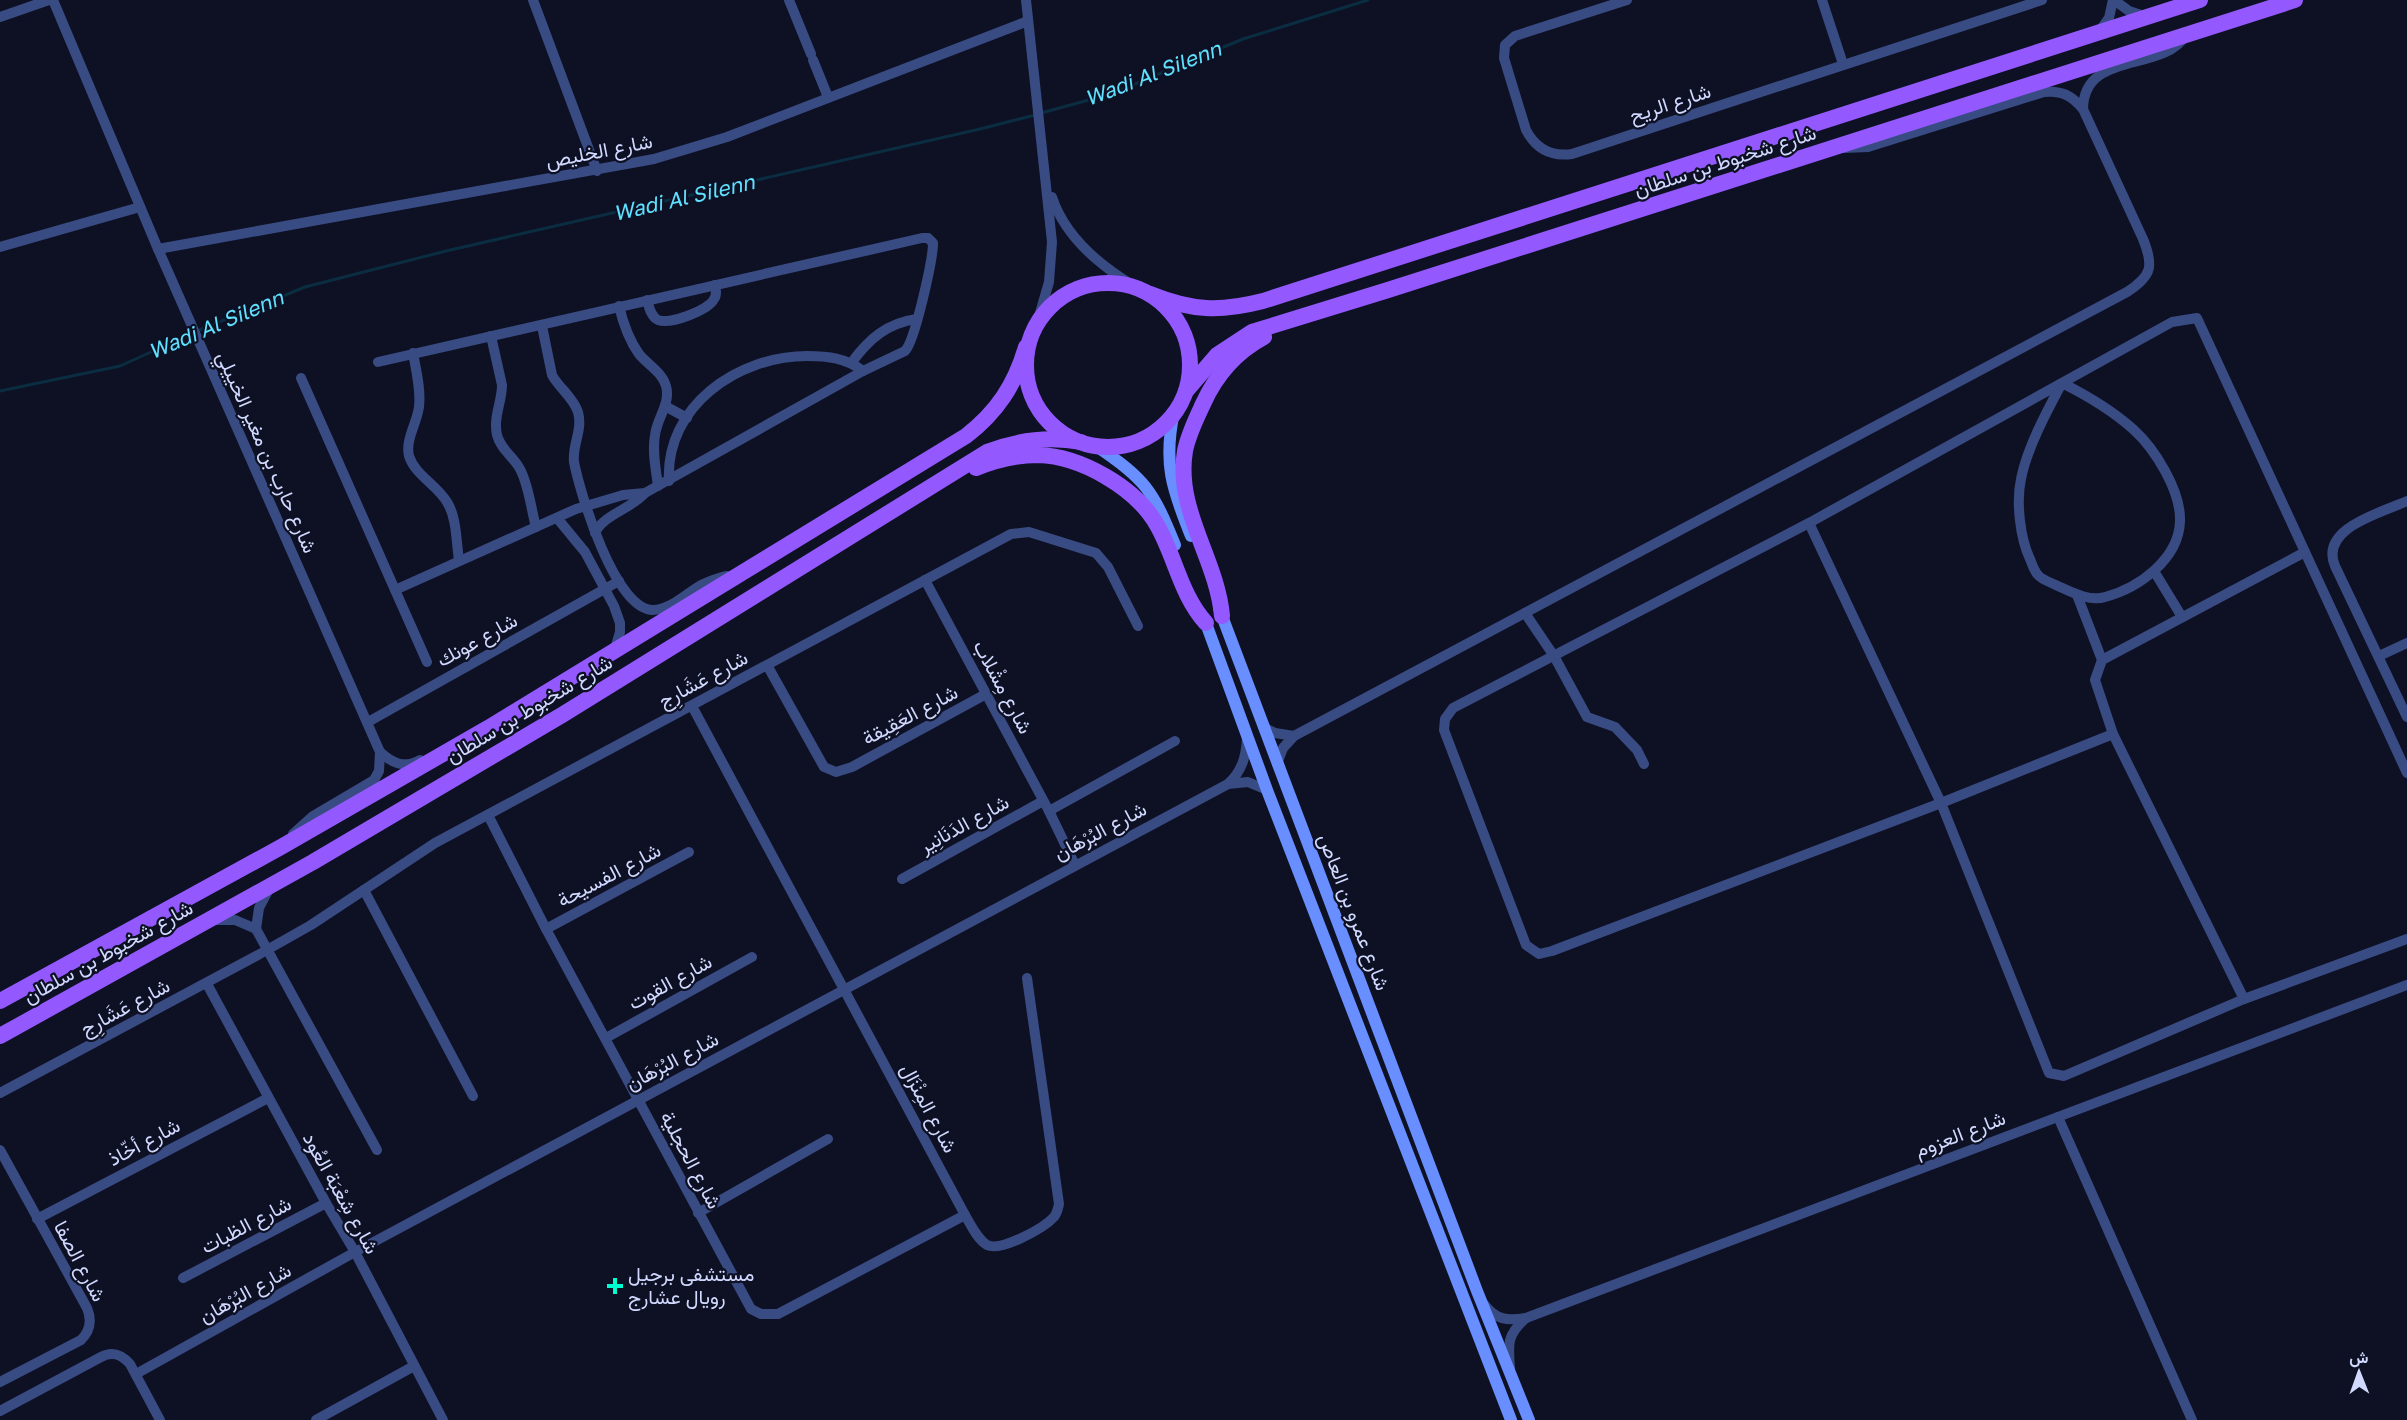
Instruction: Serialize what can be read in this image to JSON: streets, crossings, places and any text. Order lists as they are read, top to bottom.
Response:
{
  "streets": {
    "main road": ["شارع شخبوط بن سلطان", "شارع عمرو بن العاص"],
    "street": [
      "شارع الريح",
      "شارع الخليص",
      "شارع حارب بن مغير الخييلي",
      "شارع عونك",
      "شارع عَشَارِج",
      "شارع مِشْلاب",
      "شارع العَقِيقة",
      "شارع الدَنَانِير",
      "شارع البُرْهَان",
      "شارع الفسيحة",
      "شارع القوت",
      "شارع المِنْزَال",
      "شارع العزوم",
      "شارع أخّاذ",
      "شارع الحجلية",
      "شارع شِعْبَة العُود",
      "شارع الظبات",
      "شارع الصفا"
    ]
  },
  "crossings": [
    ["شارع الخليص", "شارع حارب بن مغير الخييلي"],
    ["شارع شخبوط بن سلطان", "شارع عمرو بن العاص"],
    ["شارع حارب بن مغير الخييلي", "شارع عونك"],
    ["شارع عَشَارِج", "شارع مِشْلاب"],
    ["شارع عَشَارِج", "شارع العَقِيقة"],
    ["شارع عَشَارِج", "شارع المِنْزَال"],
    ["شارع عَشَارِج", "شارع الحجلية"],
    ["شارع عَشَارِج", "شارع شِعْبَة العُود"],
    ["شارع مِشْلاب", "شارع العَقِيقة"],
    ["شارع مِشْلاب", "شارع الدَنَانِير"],
    ["شارع مِشْلاب", "شارع البُرْهَان"],
    ["شارع البُرْهَان", "شارع عمرو بن العاص"],
    ["شارع البُرْهَان", "شارع المِنْزَال"],
    ["شارع البُرْهَان", "شارع الحجلية"],
    ["شارع البُرْهَان", "شارع شِعْبَة العُود"],
    ["شارع الفسيحة", "شارع الحجلية"],
    ["شارع عمرو بن العاص", "شارع العزوم"],
    ["شارع القوت", "شارع الحجلية"],
    ["شارع المِنْزَال", "شارع الحجلية"],
    ["شارع أخّاذ", "شارع شِعْبَة العُود"],
    ["شارع أخّاذ", "شارع الصفا"],
    ["شارع شِعْبَة العُود", "شارع الظبات"]
  ],
  "water": ["Wadi Al Silenn"],
  "places": {
    "health": ["مستشفى برجيل رويال عشارج"]
  },
  "north": "top"
}
